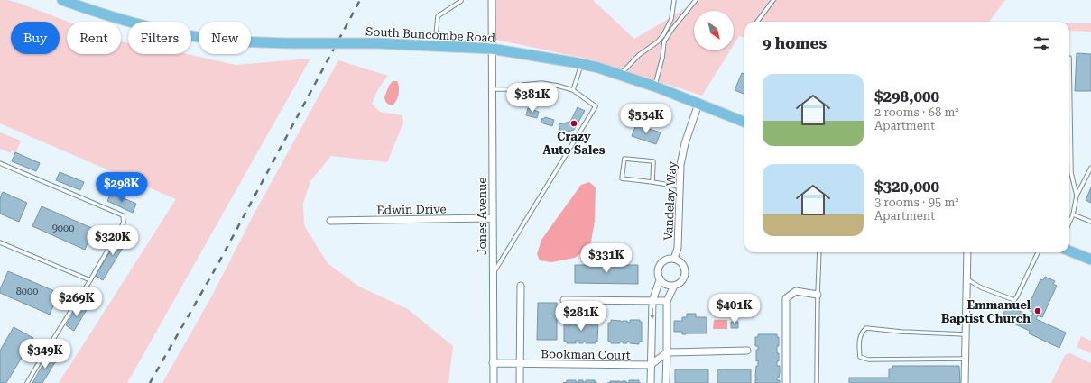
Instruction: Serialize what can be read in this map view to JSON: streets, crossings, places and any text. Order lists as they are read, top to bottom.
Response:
{
  "streets": {
    "main road": ["South Buncombe Road"],
    "street": [
      "Vandelay Way",
      "Edwin Drive",
      "Jones Avenue",
      "Bookman Court"
    ]
  },
  "crossings": [
    ["South Buncombe Road", "Vandelay Way"],
    ["South Buncombe Road", "Jones Avenue"],
    ["Edwin Drive", "Jones Avenue"],
    ["Jones Avenue", "Bookman Court"]
  ],
  "places": ["Crazy Auto Sales", "Emmanuel Baptist Church"],
  "house_numbers": ["9000", "8000"],
  "north": "bottom right",
  "page": {
    "chip": [
      "Buy",
      "Rent",
      "Filters",
      "New"
    ],
    "heading": "9 homes",
    "list": [
      {
        "name": "$298,000",
        "note": "2 rooms · 68 m² · Apartment"
      },
      {
        "name": "$320,000",
        "note": "3 rooms · 95 m² · Apartment"
      }
    ],
    "price": [
      "$381K",
      "$554K",
      "$298K",
      "$320K",
      "$331K",
      "$269K",
      "$401K",
      "$281K",
      "$349K"
    ]
  }
}
